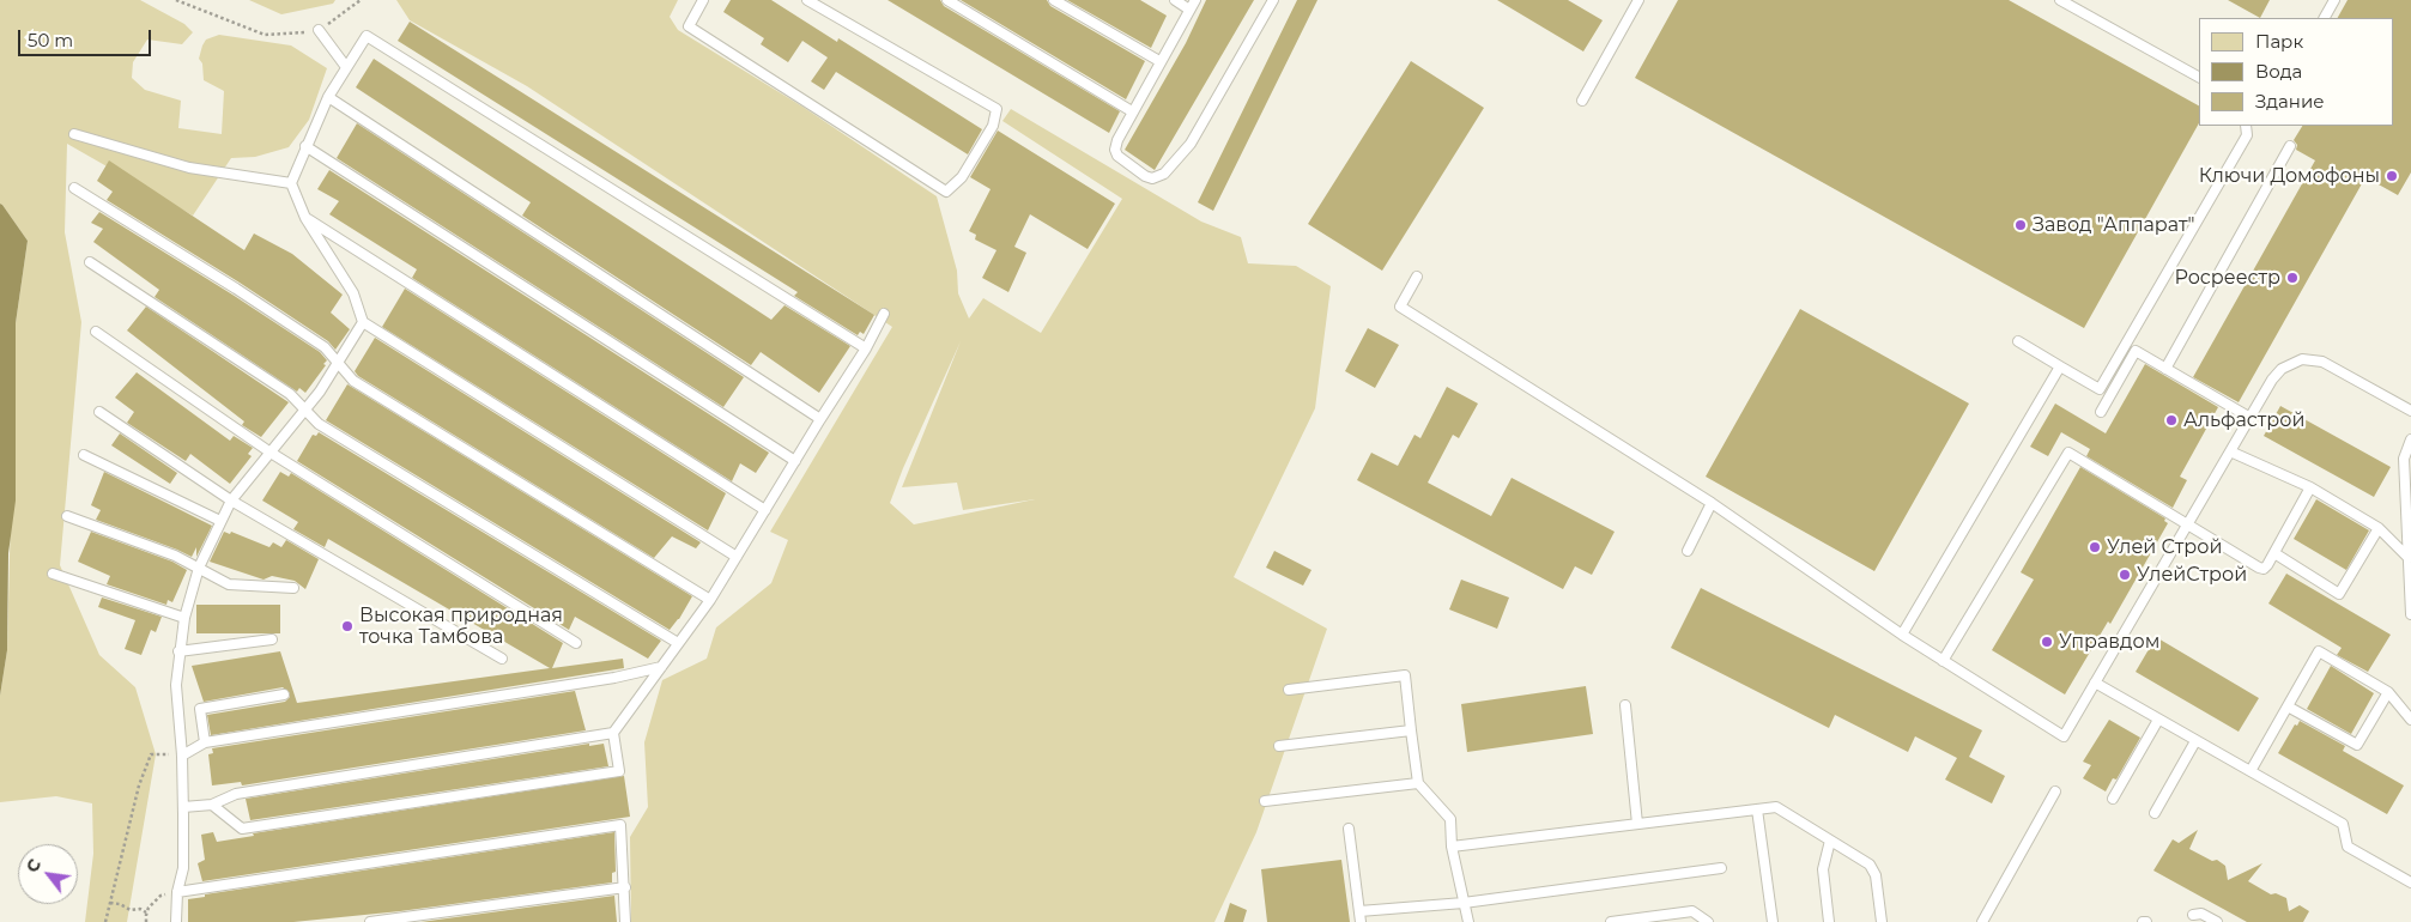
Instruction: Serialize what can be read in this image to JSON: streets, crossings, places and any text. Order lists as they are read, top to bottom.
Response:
{
  "places": [
    "Ключи Домофоны",
    "Завод \"Аппарат\"",
    "Росреестр",
    "Альфастрой",
    "Улей Строй",
    "УлейСтрой",
    "Высокая природная точка Тамбова",
    "Управдом"
  ],
  "legend": ["Парк", "Вода", "Здание"],
  "scale_bar": "50 m",
  "north": "top left"
}
